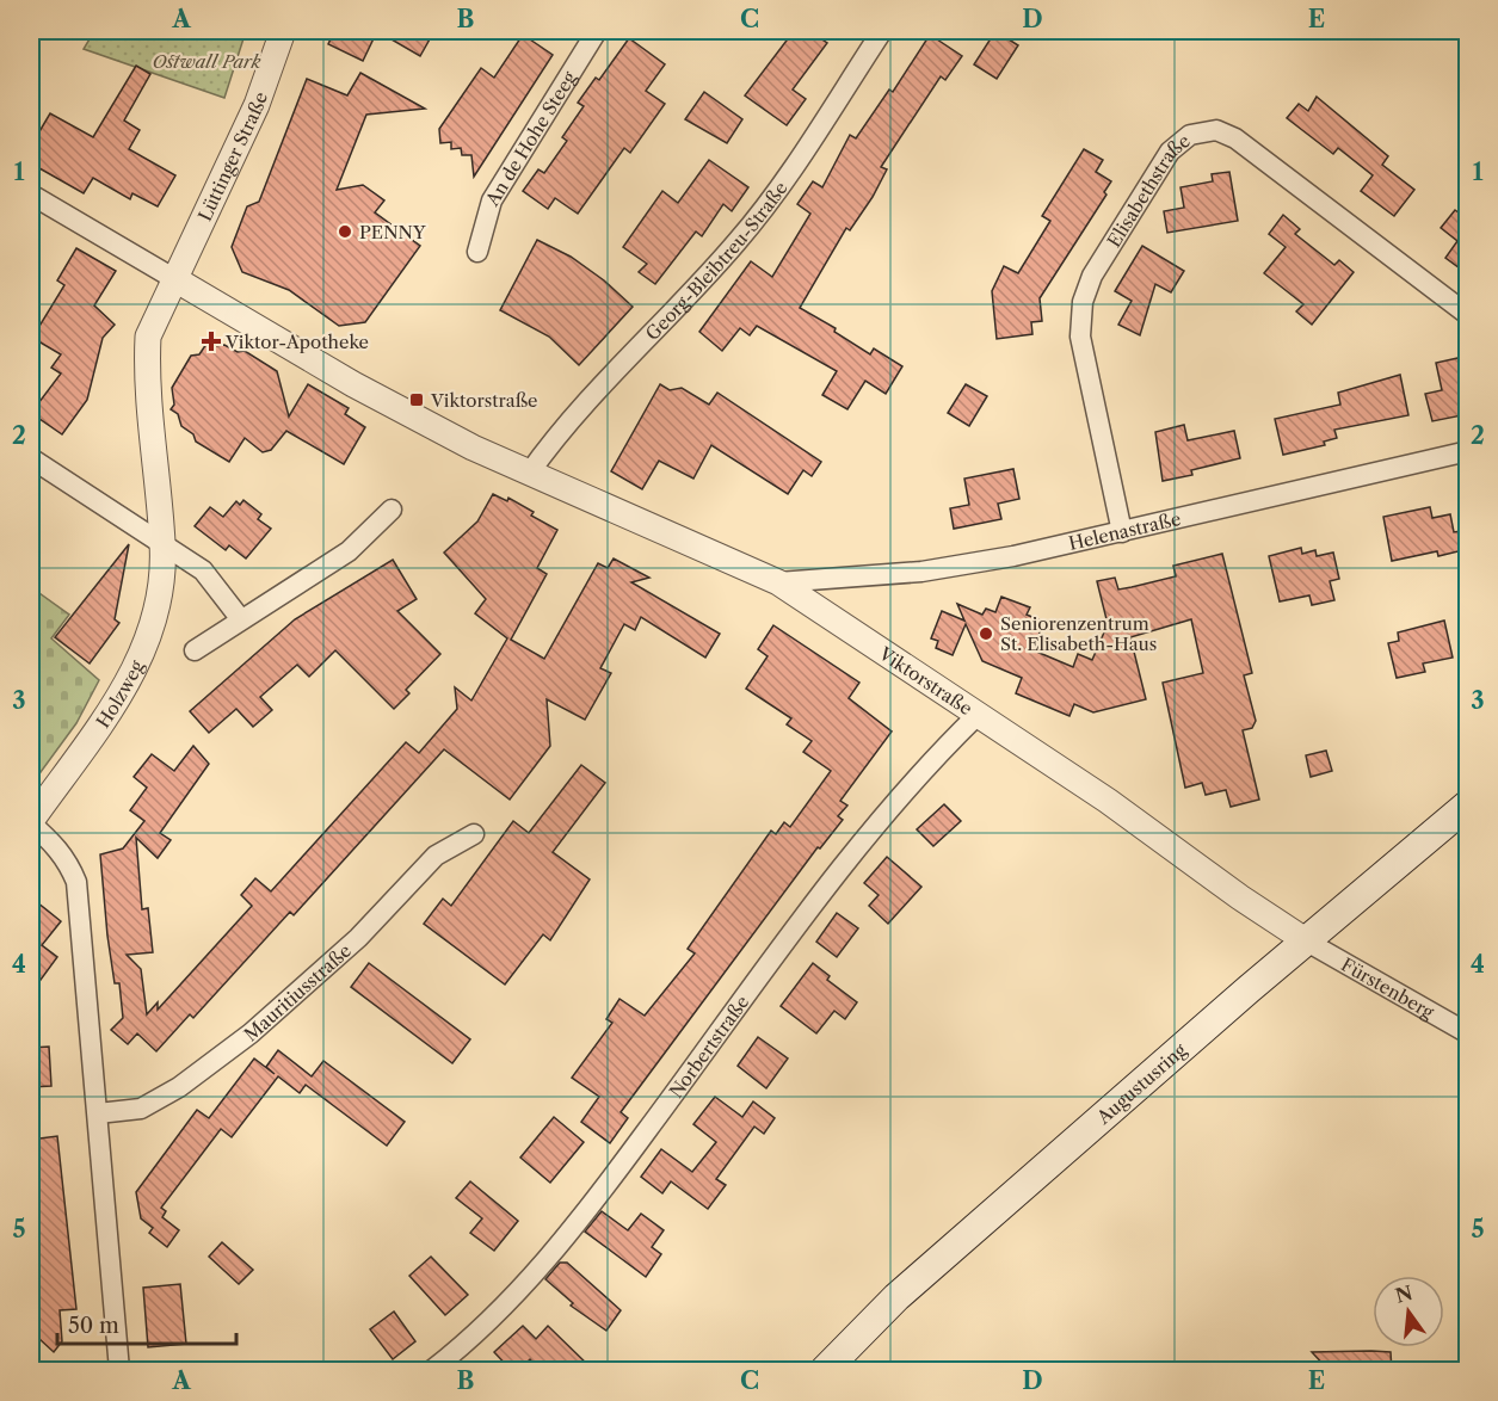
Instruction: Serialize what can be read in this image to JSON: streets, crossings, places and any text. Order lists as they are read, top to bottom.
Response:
{
  "streets": {
    "main road": ["Augustusring"],
    "street": [
      "An de Hohe Steeg",
      "Lüttinger Straße",
      "Elisabethstraße",
      "Georg-Bleibtreu-Straße",
      "Helenastraße",
      "Viktorstraße",
      "Holzweg",
      "Fürstenberg",
      "Mauritiusstraße",
      "Norbertstraße"
    ]
  },
  "crossings": [
    ["Lüttinger Straße", "Viktorstraße"],
    ["Lüttinger Straße", "Holzweg"],
    ["Elisabethstraße", "Helenastraße"],
    ["Georg-Bleibtreu-Straße", "Viktorstraße"],
    ["Helenastraße", "Viktorstraße"],
    ["Viktorstraße", "Holzweg"],
    ["Viktorstraße", "Fürstenberg"],
    ["Viktorstraße", "Norbertstraße"],
    ["Viktorstraße", "Augustusring"],
    ["Fürstenberg", "Augustusring"]
  ],
  "parks": ["Ostwall Park"],
  "places": {
    "other": ["PENNY", "Seniorenzentrum St. Elisabeth-Haus"],
    "health": ["Viktor-Apotheke"],
    "transit": ["Viktorstraße"]
  },
  "scale_bar": "50 m",
  "north": "top",
  "grid": {
    "columns": [
      "A",
      "B",
      "C",
      "D",
      "E"
    ],
    "rows": [
      "1",
      "2",
      "3",
      "4",
      "5"
    ]
  }
}
